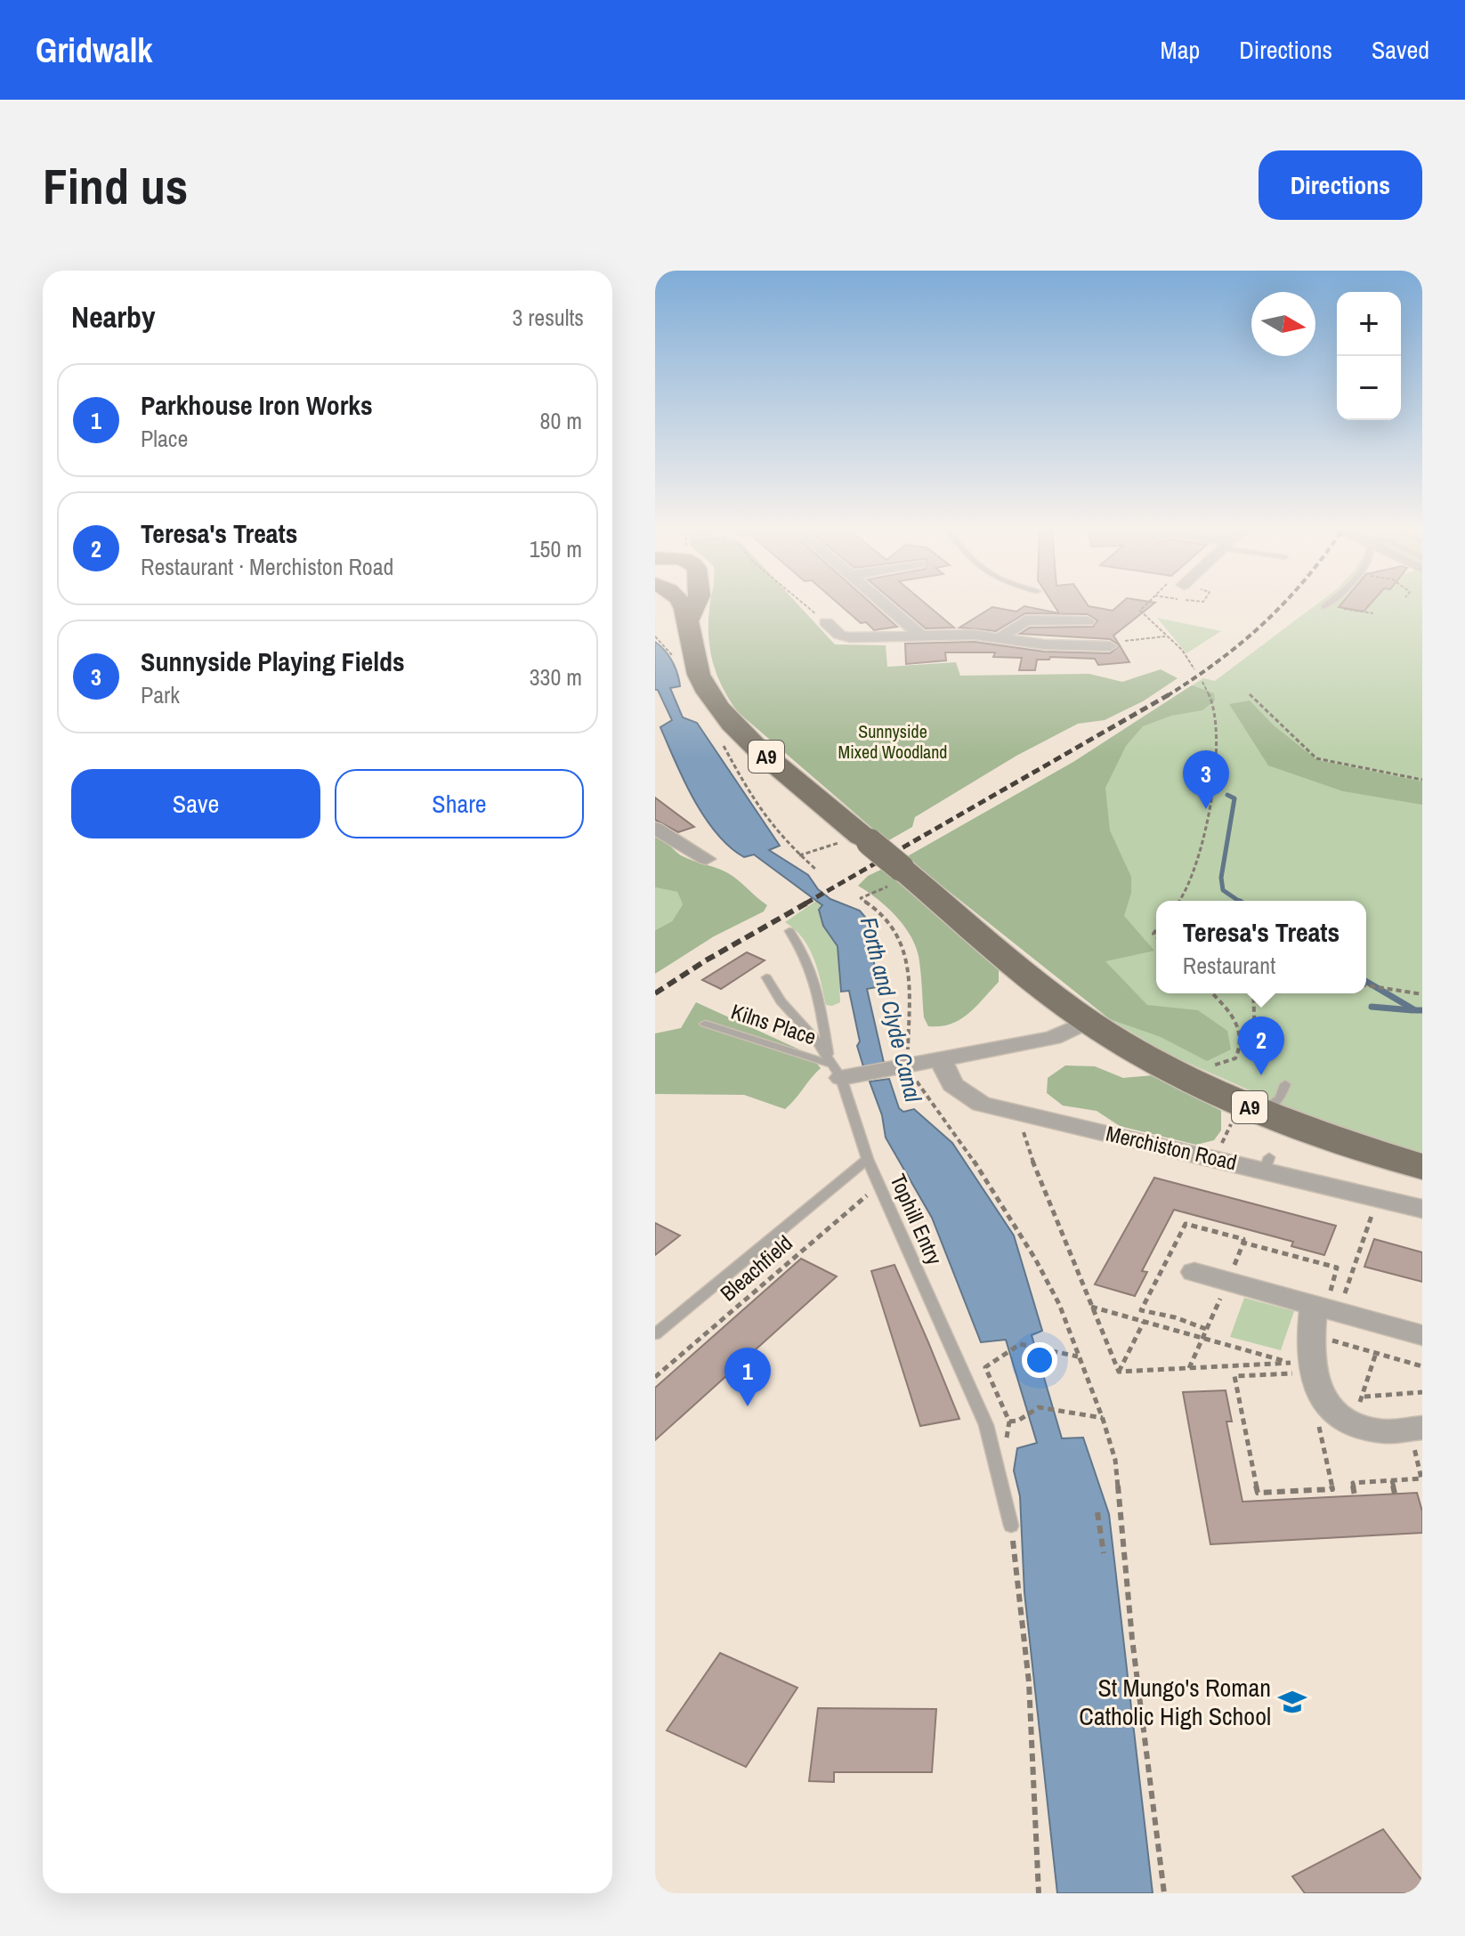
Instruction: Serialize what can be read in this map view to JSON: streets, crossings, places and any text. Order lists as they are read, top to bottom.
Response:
{
  "streets": {
    "main road": ["A9"],
    "street": ["Merchiston Road"],
    "lane": ["Kilns Place", "Tophill Entry"],
    "path": ["Bleachfield"]
  },
  "crossings": [
    ["Kilns Place", "Tophill Entry"],
    ["Tophill Entry", "Bleachfield"]
  ],
  "water": ["Forth and Clyde Canal"],
  "parks": ["Sunnyside Mixed Woodland"],
  "places": {
    "school or university": ["St Mungo's Roman Catholic High School"]
  },
  "north": "right",
  "page": {
    "header": "Gridwalk",
    "nav": ["Map", "Directions", "Saved"],
    "buttons": [
      "Directions",
      ["Save", "Share"]
    ],
    "title": "Find us",
    "heading": ["Nearby", "3 results"],
    "map_buttons": ["+", "−"],
    "list": [
      {
        "mark": "1",
        "name": "Parkhouse Iron Works",
        "note": "Place",
        "value": "80 m"
      },
      {
        "mark": "2",
        "name": "Teresa's Treats",
        "note": "Restaurant · Merchiston Road",
        "value": "150 m"
      },
      {
        "mark": "3",
        "name": "Sunnyside Playing Fields",
        "note": "Park",
        "value": "330 m"
      }
    ],
    "pins": ["3", "2", "1"],
    "popup": ["Teresa's Treats", "Restaurant"]
  }
}
